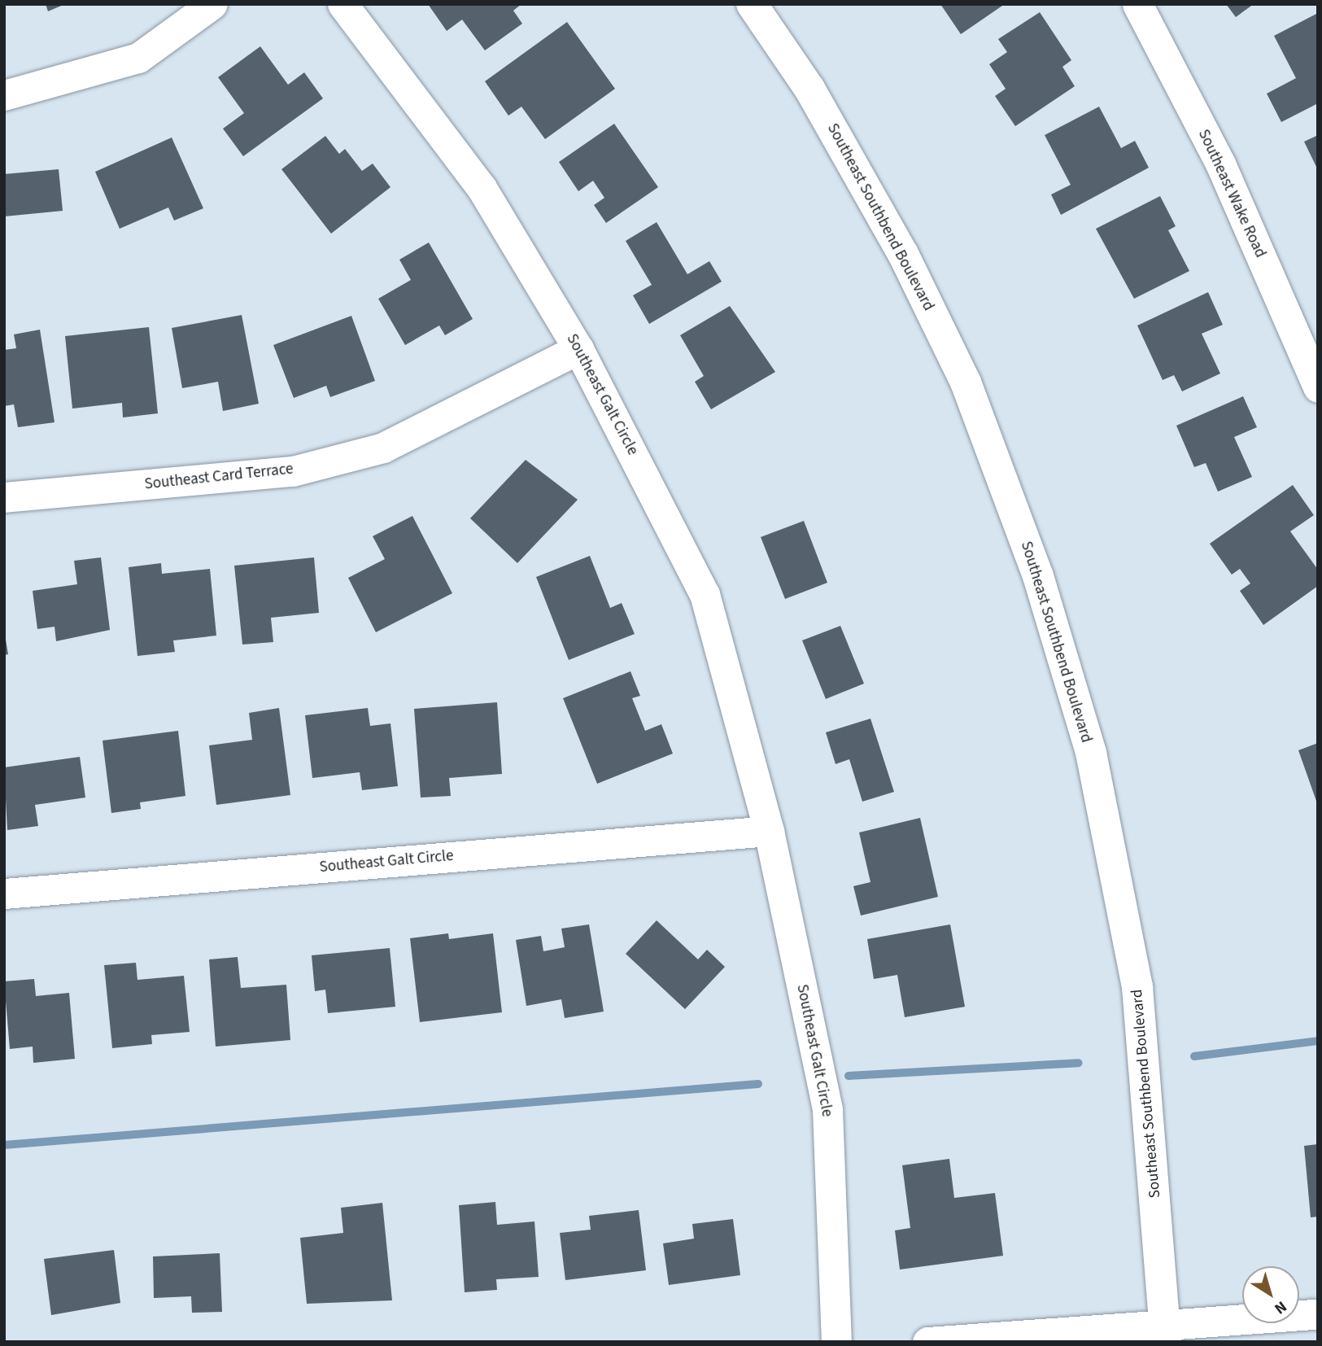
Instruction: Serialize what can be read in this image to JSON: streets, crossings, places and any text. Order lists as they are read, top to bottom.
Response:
{
  "streets": {
    "street": [
      "Southeast Wake Road",
      "Southeast Southbend Boulevard",
      "Southeast Galt Circle",
      "Southeast Card Terrace"
    ]
  },
  "crossings": [
    ["Southeast Galt Circle", "Southeast Card Terrace"]
  ],
  "north": "bottom right"
}
